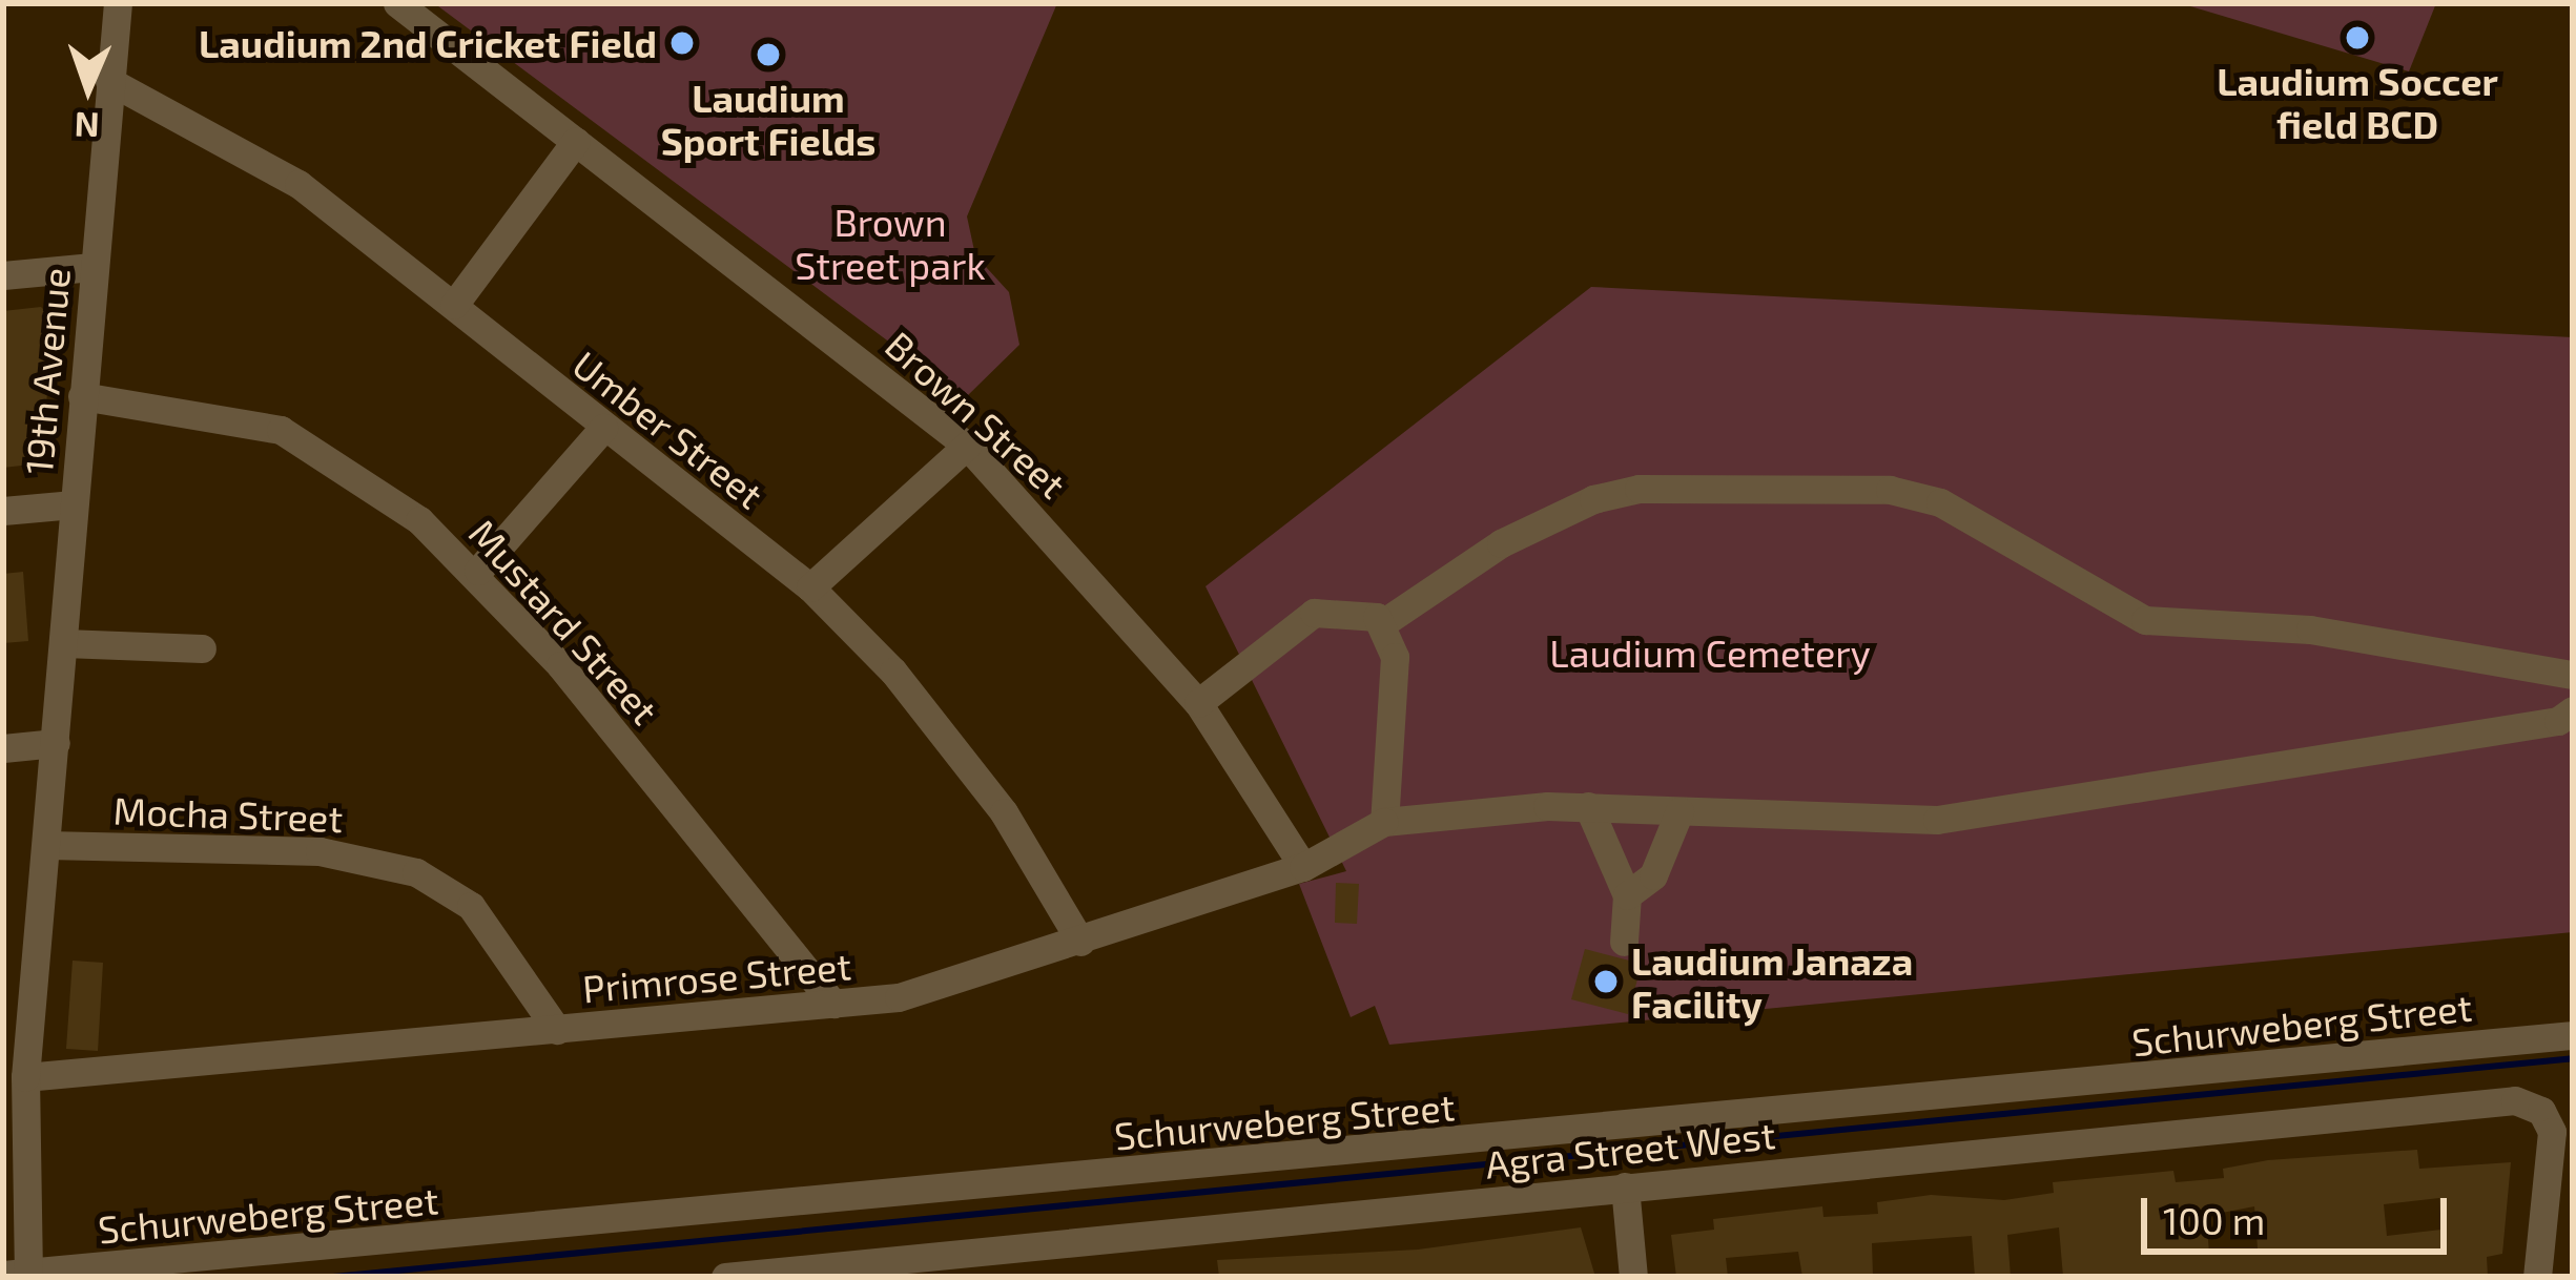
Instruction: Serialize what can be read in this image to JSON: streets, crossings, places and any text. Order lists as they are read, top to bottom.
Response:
{
  "streets": {
    "street": [
      "19th Avenue",
      "Brown Street",
      "Umber Street",
      "Mustard Street",
      "Mocha Street",
      "Primrose Street",
      "Schurweberg Street",
      "Agra Street West"
    ]
  },
  "crossings": [
    ["19th Avenue", "Umber Street"],
    ["19th Avenue", "Mustard Street"],
    ["19th Avenue", "Mocha Street"],
    ["19th Avenue", "Primrose Street"],
    ["19th Avenue", "Schurweberg Street"],
    ["Brown Street", "Primrose Street"],
    ["Umber Street", "Primrose Street"],
    ["Mustard Street", "Primrose Street"],
    ["Mocha Street", "Primrose Street"]
  ],
  "parks": ["Brown Street park", "Laudium Cemetery"],
  "places": [
    "Laudium Soccer field BCD",
    "Laudium 2nd Cricket Field",
    "Laudium Sport Fields",
    "Laudium Janaza Facility"
  ],
  "scale_bar": "100 m",
  "north": "bottom"
}
